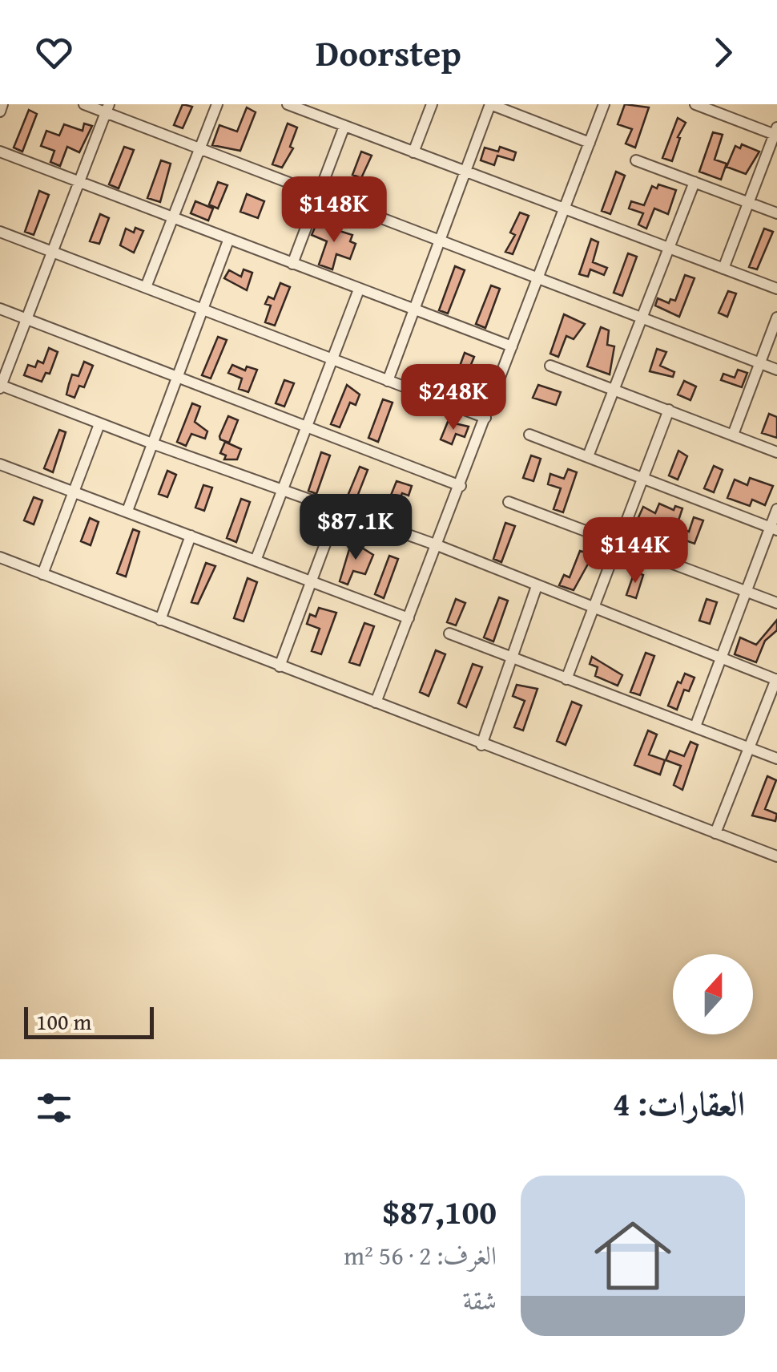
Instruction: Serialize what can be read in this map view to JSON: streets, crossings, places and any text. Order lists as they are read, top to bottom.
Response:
{
  "scale_bar": "100 m",
  "north": "top",
  "page": {
    "header": "Doorstep",
    "price": [
      "$148K",
      "$248K",
      "$87.1K",
      "$144K"
    ],
    "scale": "100 m",
    "heading": "العقارات: 4",
    "list": [
      {
        "name": "$87,100",
        "note": "الغرف: 2 · 56 m² · شقة"
      }
    ]
  }
}
